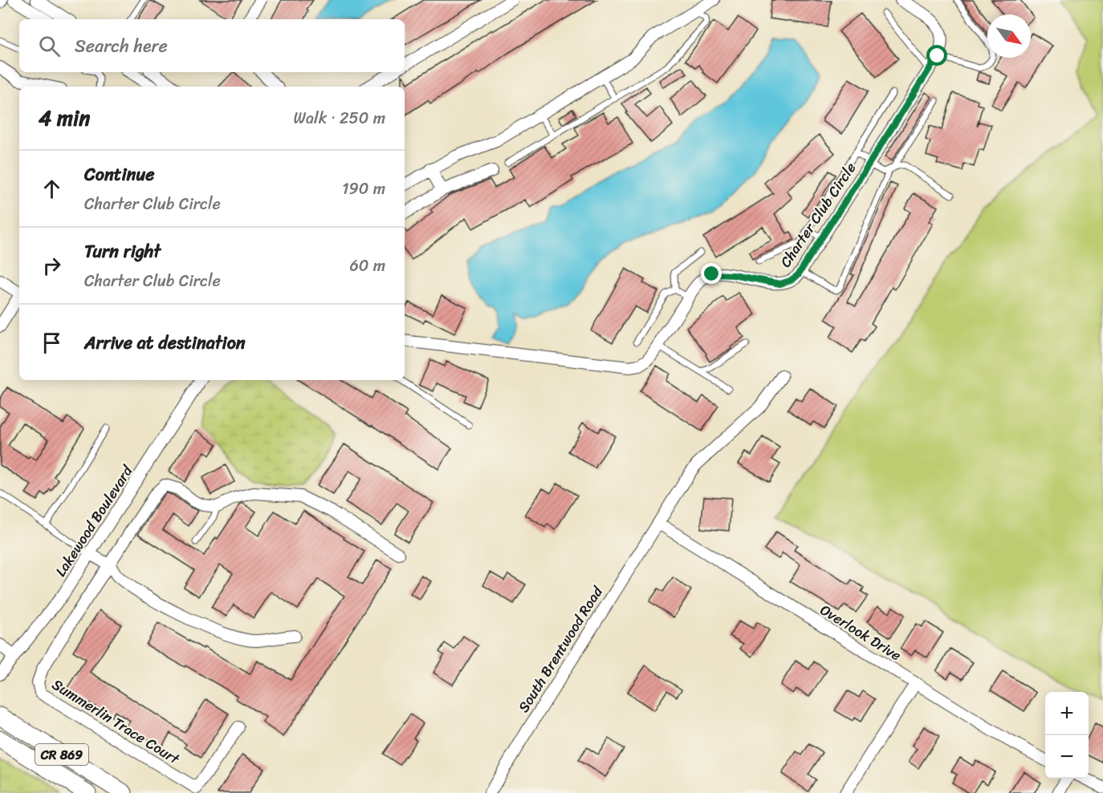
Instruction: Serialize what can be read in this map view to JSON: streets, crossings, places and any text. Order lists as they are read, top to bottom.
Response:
{
  "streets": {
    "main road": ["CR 869"],
    "street": [
      "Charter Club Circle",
      "Lakewood Boulevard",
      "Overlook Drive",
      "South Brentwood Road",
      "Summerlin Trace Court"
    ]
  },
  "crossings": [
    ["Overlook Drive", "South Brentwood Road"]
  ],
  "north": "bottom right",
  "page": {
    "search": "Search here",
    "heading": ["4 min", "Walk · 250 m"],
    "list": [
      ["Continue", "Charter Club Circle", "190 m"],
      ["Turn right", "Charter Club Circle", "60 m"],
      "Arrive at destination"
    ],
    "map_buttons": ["+", "−"]
  }
}
